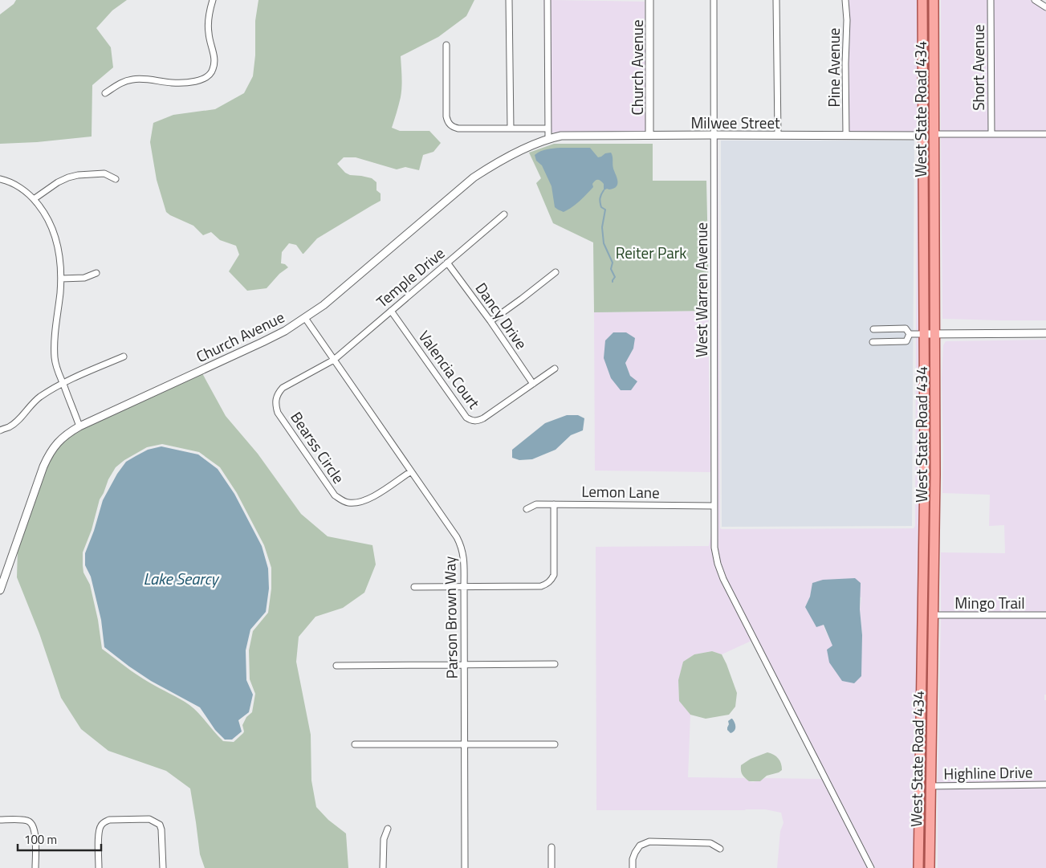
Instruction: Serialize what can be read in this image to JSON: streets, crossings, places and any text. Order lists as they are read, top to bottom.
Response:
{
  "streets": {
    "main road": ["West State Road 434"],
    "street": [
      "Church Avenue",
      "Pine Avenue",
      "Short Avenue",
      "Milwee Street",
      "Temple Drive",
      "West Warren Avenue",
      "Dancy Drive",
      "Valencia Court",
      "Bearss Circle",
      "Lemon Lane",
      "Mingo Trail",
      "Parson Brown Way",
      "Highline Drive"
    ]
  },
  "crossings": [
    ["Church Avenue", "Milwee Street"],
    ["Church Avenue", "Parson Brown Way"],
    ["Pine Avenue", "Milwee Street"],
    ["West State Road 434", "Milwee Street"],
    ["West State Road 434", "Mingo Trail"],
    ["West State Road 434", "Highline Drive"],
    ["Milwee Street", "West Warren Avenue"],
    ["Temple Drive", "Dancy Drive"],
    ["Temple Drive", "Valencia Court"],
    ["Temple Drive", "Bearss Circle"],
    ["Temple Drive", "Parson Brown Way"],
    ["West Warren Avenue", "Lemon Lane"],
    ["Dancy Drive", "Valencia Court"],
    ["Bearss Circle", "Parson Brown Way"]
  ],
  "water": ["Lake Searcy"],
  "parks": ["Reiter Park"],
  "scale_bar": "100 m"
}
